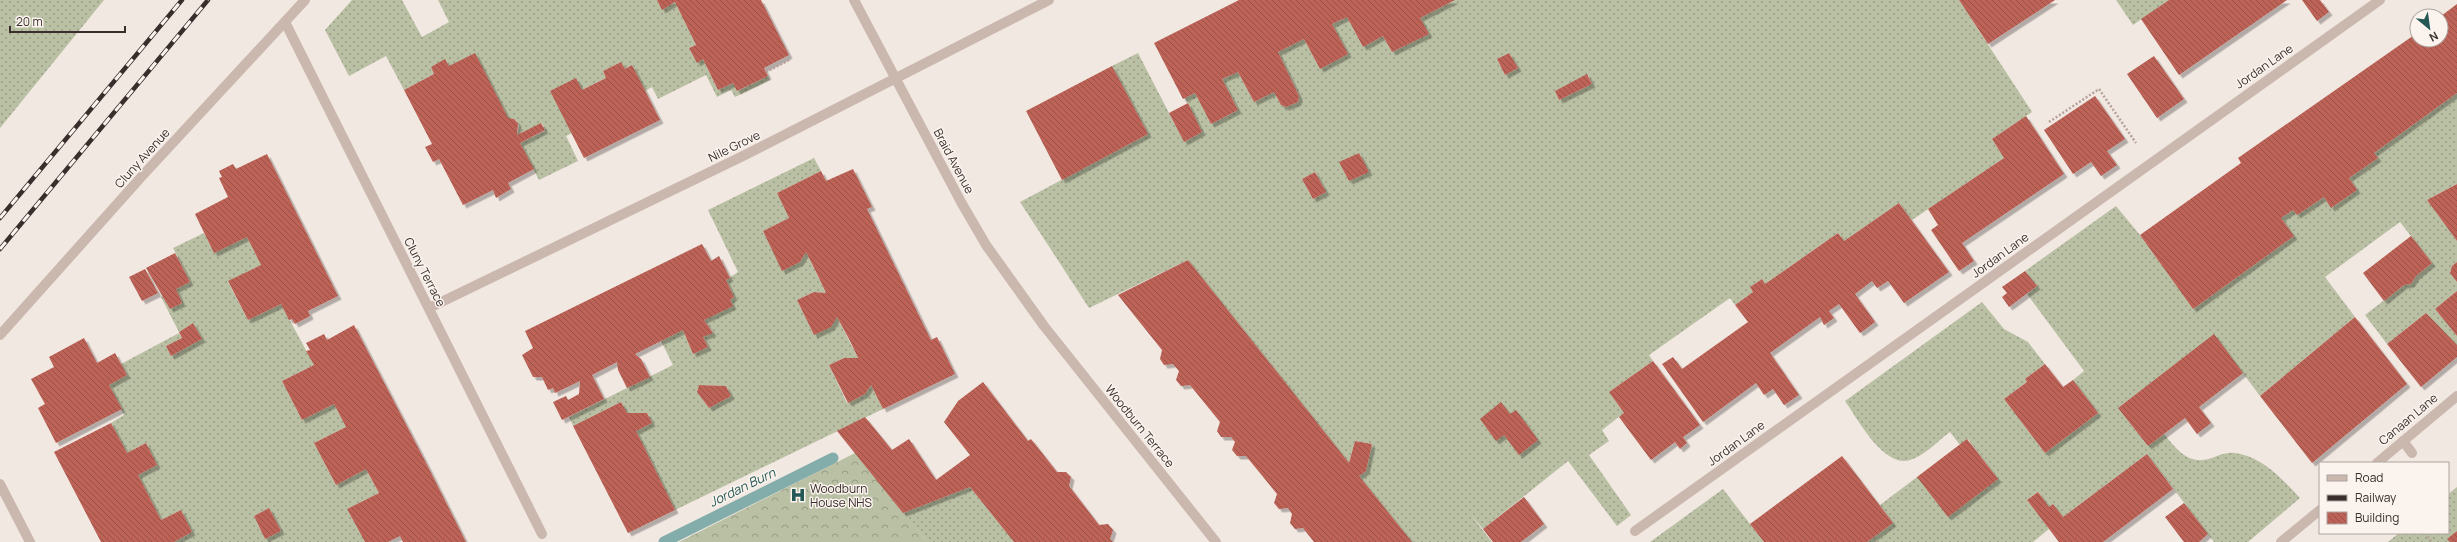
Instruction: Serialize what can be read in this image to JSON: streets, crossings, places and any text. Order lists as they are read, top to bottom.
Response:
{
  "streets": {
    "street": [
      "Jordan Lane",
      "Nile Grove",
      "Cluny Avenue",
      "Braid Avenue",
      "Cluny Terrace",
      "Canaan Lane",
      "Woodburn Terrace"
    ]
  },
  "crossings": [
    ["Nile Grove", "Braid Avenue"],
    ["Nile Grove", "Cluny Terrace"],
    ["Cluny Avenue", "Cluny Terrace"],
    ["Braid Avenue", "Woodburn Terrace"]
  ],
  "water": ["Jordan Burn"],
  "places": {
    "hospital": ["Woodburn House NHS"]
  },
  "legend": ["Road", "Railway", "Building"],
  "scale_bar": "20 m",
  "north": "bottom right"
}
